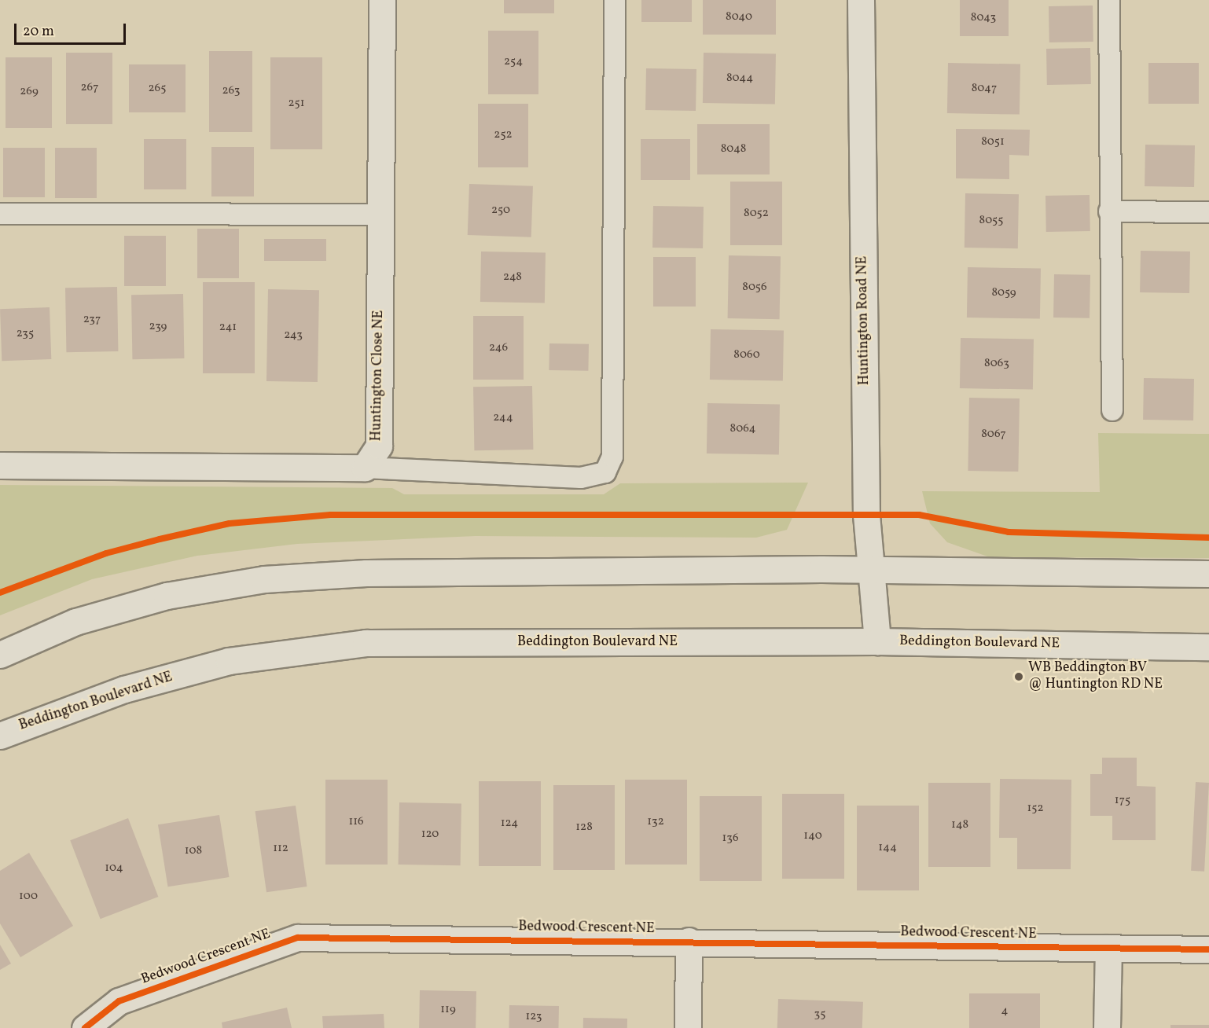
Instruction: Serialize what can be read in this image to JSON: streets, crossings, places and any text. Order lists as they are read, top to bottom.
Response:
{
  "streets": {
    "street": [
      "Huntington Road NE",
      "Huntington Close NE",
      "Beddington Boulevard NE",
      "Bedwood Crescent NE"
    ]
  },
  "crossings": [
    ["Huntington Road NE", "Beddington Boulevard NE"]
  ],
  "places": ["WB Beddington BV @ Huntington RD NE"],
  "house_numbers": [
    "8040",
    "8043",
    "254",
    "8044",
    "267",
    "265",
    "8047",
    "263",
    "269",
    "251",
    "252",
    "8051",
    "8048",
    "250",
    "8052",
    "8055",
    "248",
    "8056",
    "8059",
    "237",
    "239",
    "241",
    "235",
    "243",
    "246",
    "8060",
    "8063",
    "244",
    "8064",
    "8067",
    "175",
    "152",
    "116",
    "132",
    "124",
    "148",
    "128",
    "120",
    "140",
    "136",
    "144",
    "112",
    "108",
    "104",
    "100",
    "119",
    "4",
    "35",
    "123"
  ],
  "scale_bar": "20 m"
}
